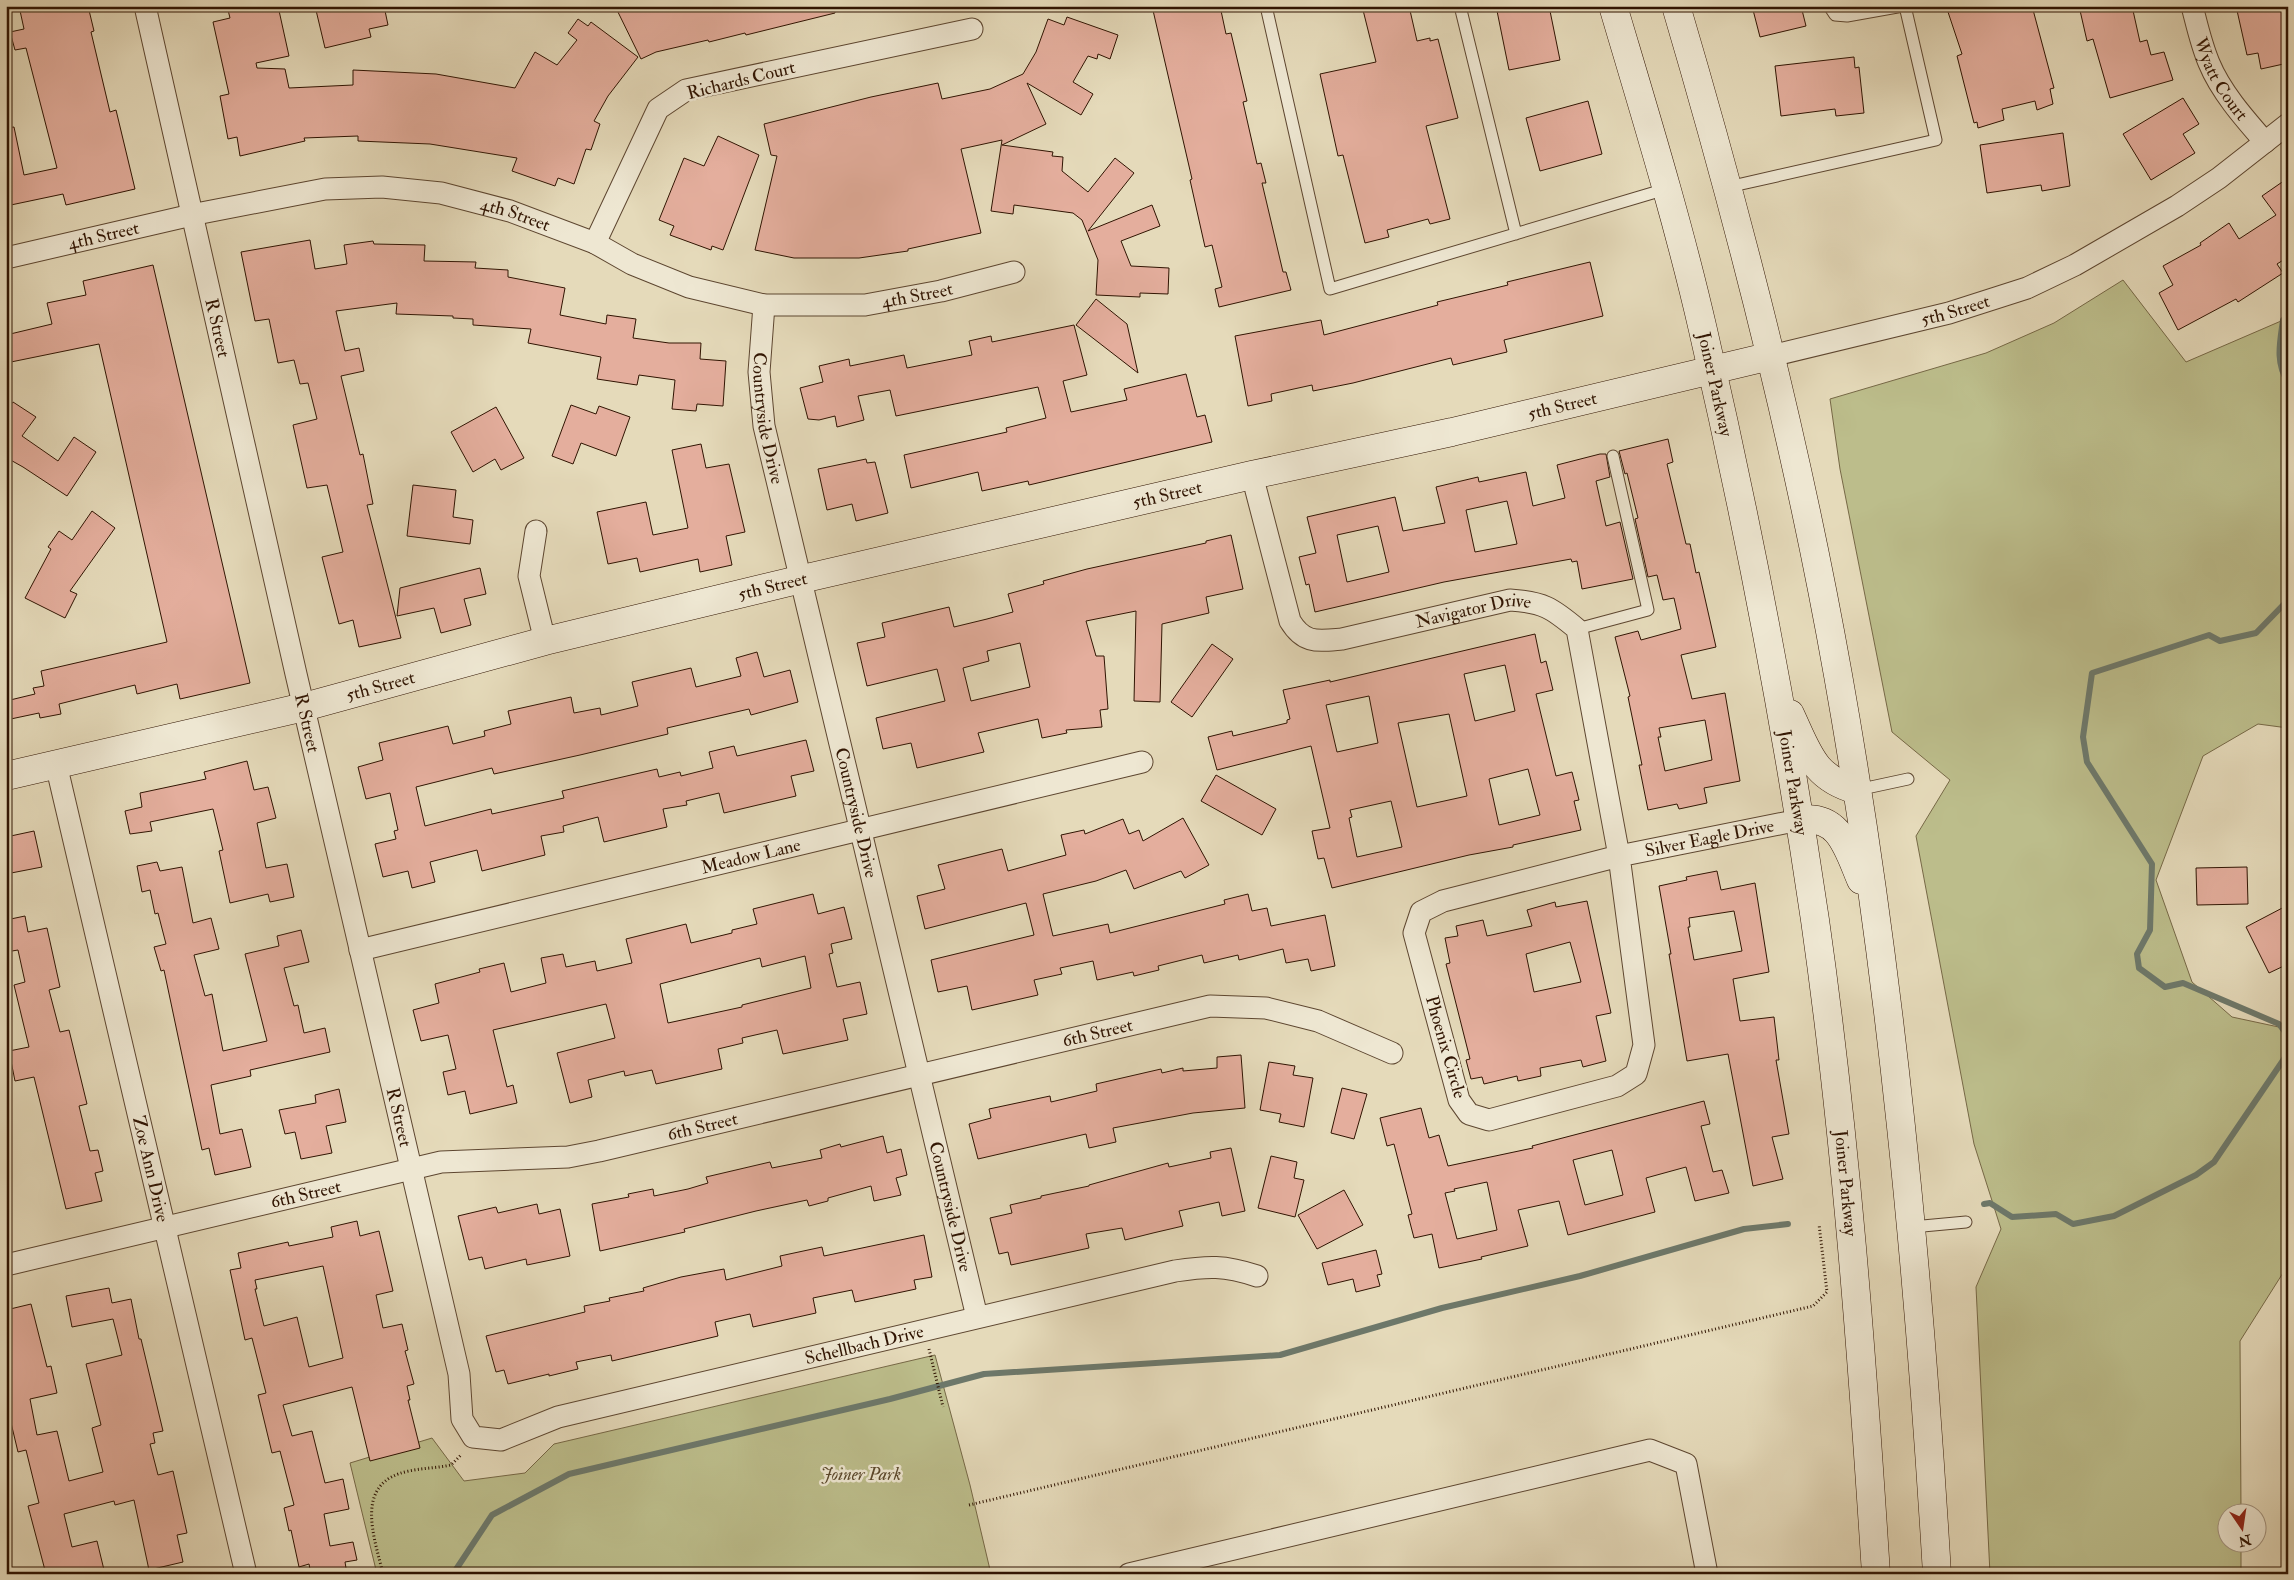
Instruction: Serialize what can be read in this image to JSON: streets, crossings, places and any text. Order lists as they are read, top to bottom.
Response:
{
  "streets": {
    "main road": ["5th Street", "Joiner Parkway"],
    "street": [
      "Wyatt Court",
      "Richards Court",
      "4th Street",
      "R Street",
      "Countryside Drive",
      "Navigator Drive",
      "Silver Eagle Drive",
      "Meadow Lane",
      "6th Street",
      "Phoenix Circle",
      "Zoe Ann Drive",
      "Schellbach Drive"
    ]
  },
  "crossings": [
    ["Wyatt Court", "5th Street"],
    ["Richards Court", "4th Street"],
    ["4th Street", "R Street"],
    ["4th Street", "Countryside Drive"],
    ["5th Street", "R Street"],
    ["5th Street", "Joiner Parkway"],
    ["5th Street", "Countryside Drive"],
    ["5th Street", "Navigator Drive"],
    ["5th Street", "Zoe Ann Drive"],
    ["R Street", "Meadow Lane"],
    ["R Street", "6th Street"],
    ["R Street", "Schellbach Drive"],
    ["Joiner Parkway", "Silver Eagle Drive"],
    ["Countryside Drive", "Meadow Lane"],
    ["Countryside Drive", "6th Street"],
    ["Countryside Drive", "Schellbach Drive"],
    ["Silver Eagle Drive", "Phoenix Circle"],
    ["6th Street", "Zoe Ann Drive"]
  ],
  "parks": ["Joiner Park"],
  "north": "bottom"
}
